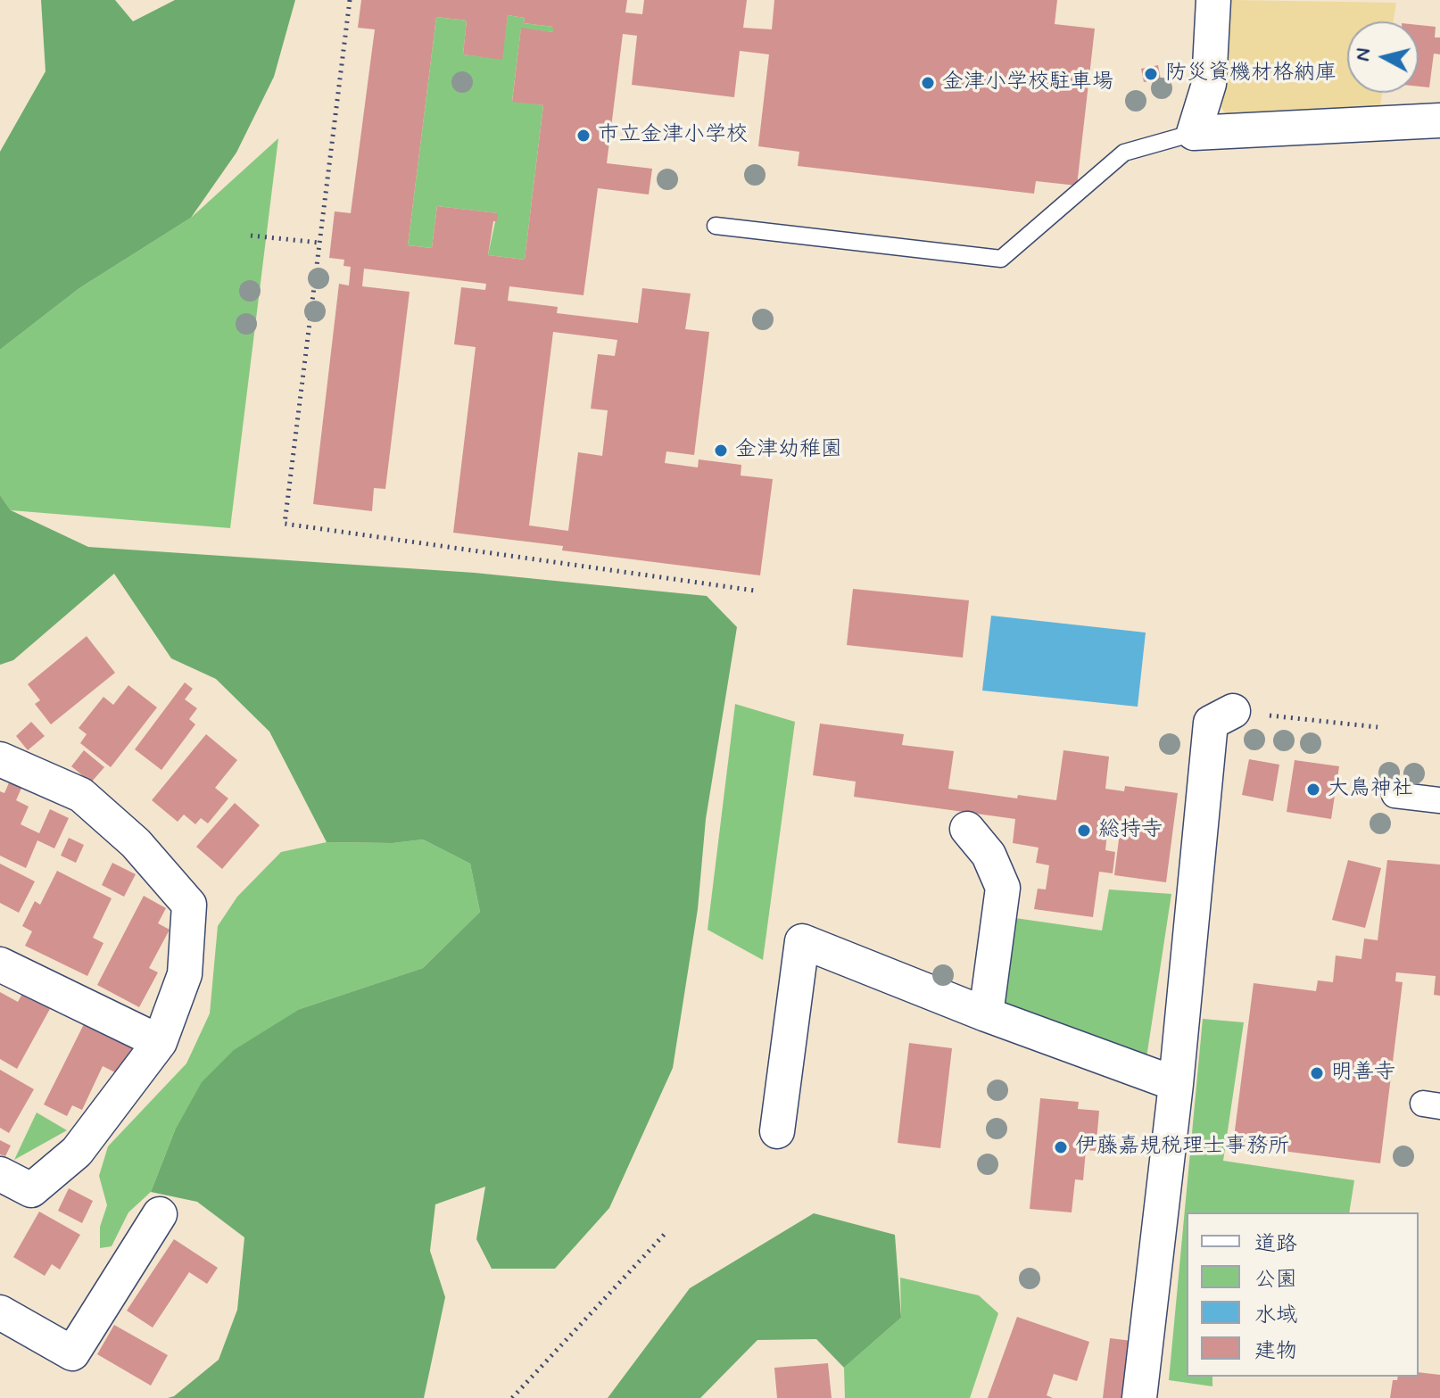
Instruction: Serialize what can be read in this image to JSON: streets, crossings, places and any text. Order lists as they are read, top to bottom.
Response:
{
  "places": [
    "防災資機材格納庫",
    "金津小学校駐車場",
    "市立金津小学校",
    "金津幼稚園",
    "大鳥神社",
    "総持寺",
    "明善寺",
    "伊藤嘉規税理士事務所"
  ],
  "legend": [
    "道路",
    "公園",
    "水域",
    "建物"
  ],
  "north": "left"
}
